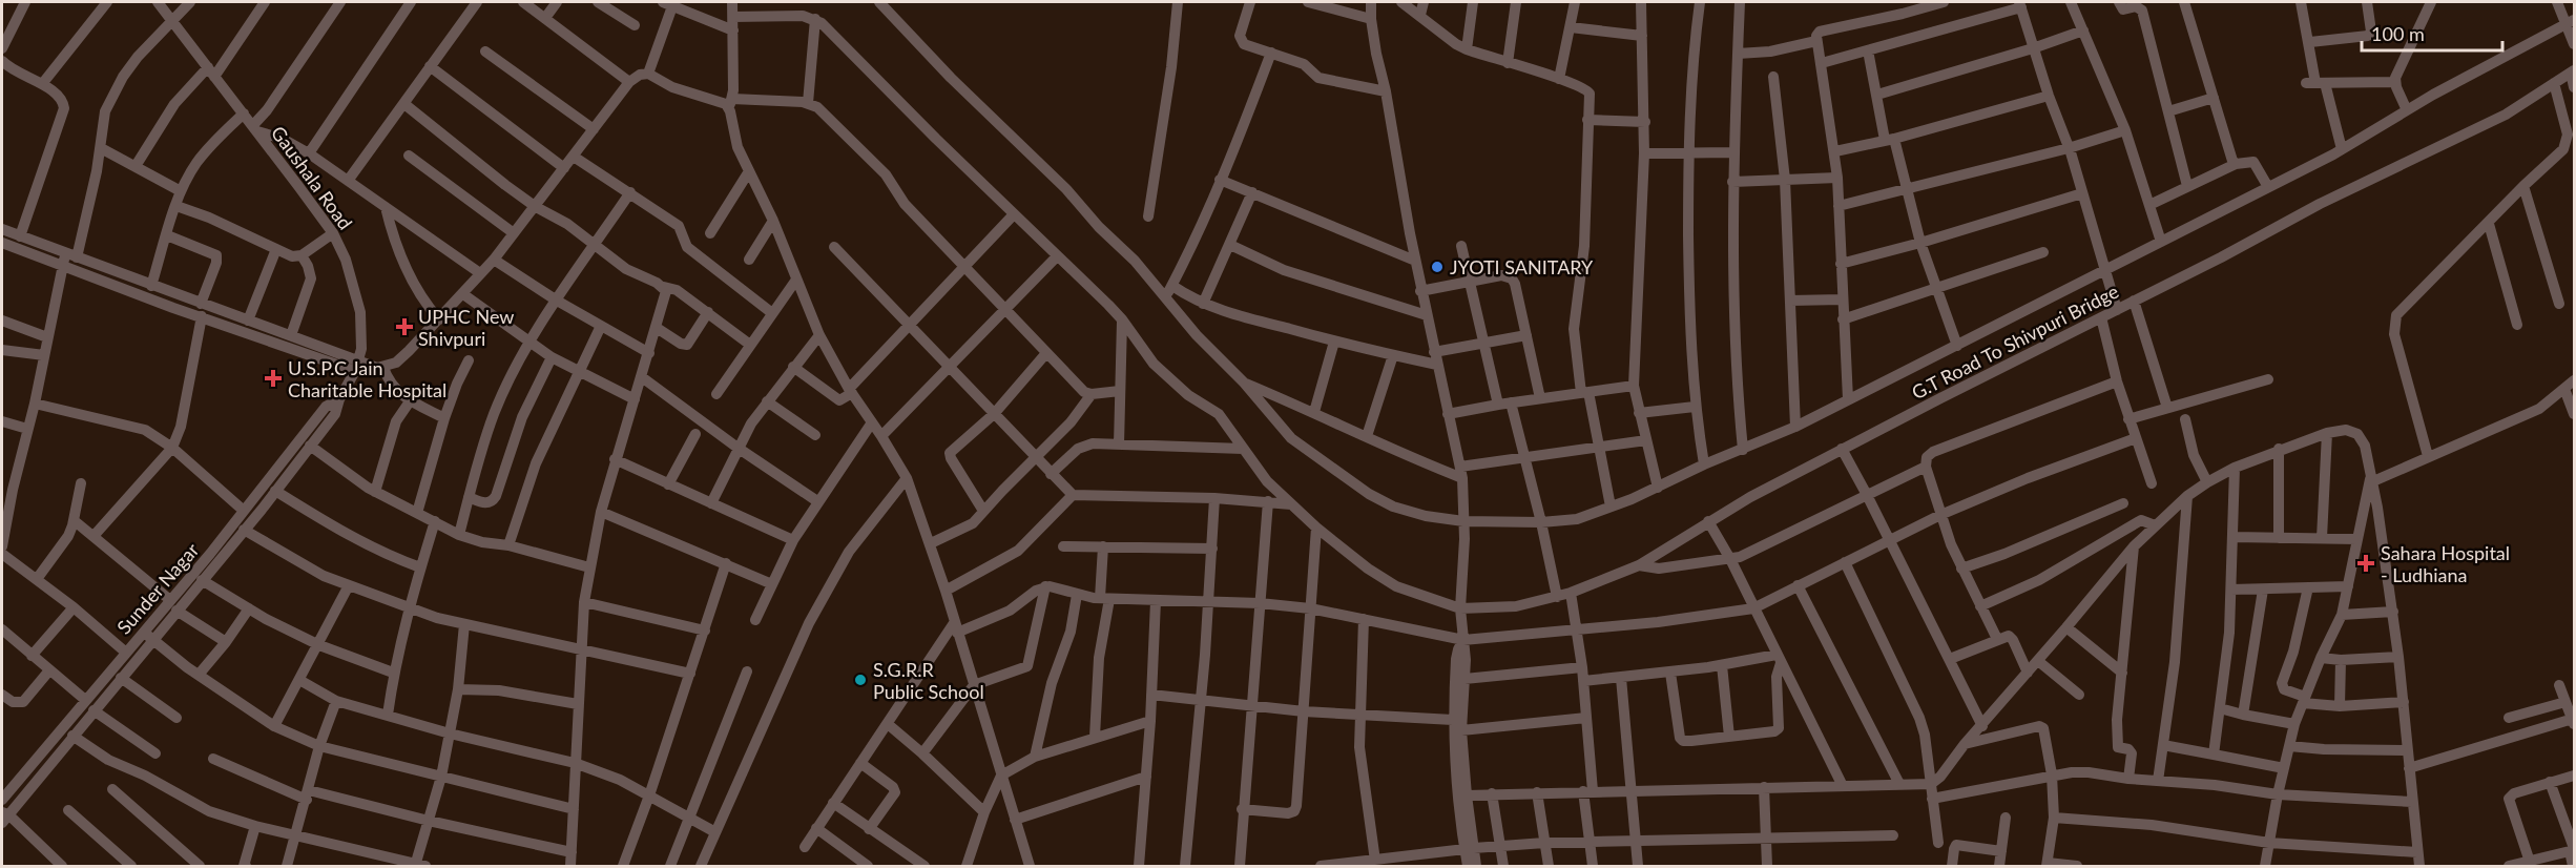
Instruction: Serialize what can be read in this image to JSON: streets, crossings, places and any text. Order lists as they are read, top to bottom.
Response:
{
  "streets": {
    "street": ["Gaushala Road", "G.T Road To Shivpuri Bridge", "Sunder Nagar"]
  },
  "crossings": [
    ["Gaushala Road", "Sunder Nagar"]
  ],
  "places": {
    "other": ["JYOTI SANITARY", "S.G.R.R Public School"],
    "health": ["UPHC New Shivpuri", "U.S.P.C Jain Charitable Hospital", "Sahara Hospital - Ludhiana"]
  },
  "scale_bar": "100 m"
}
